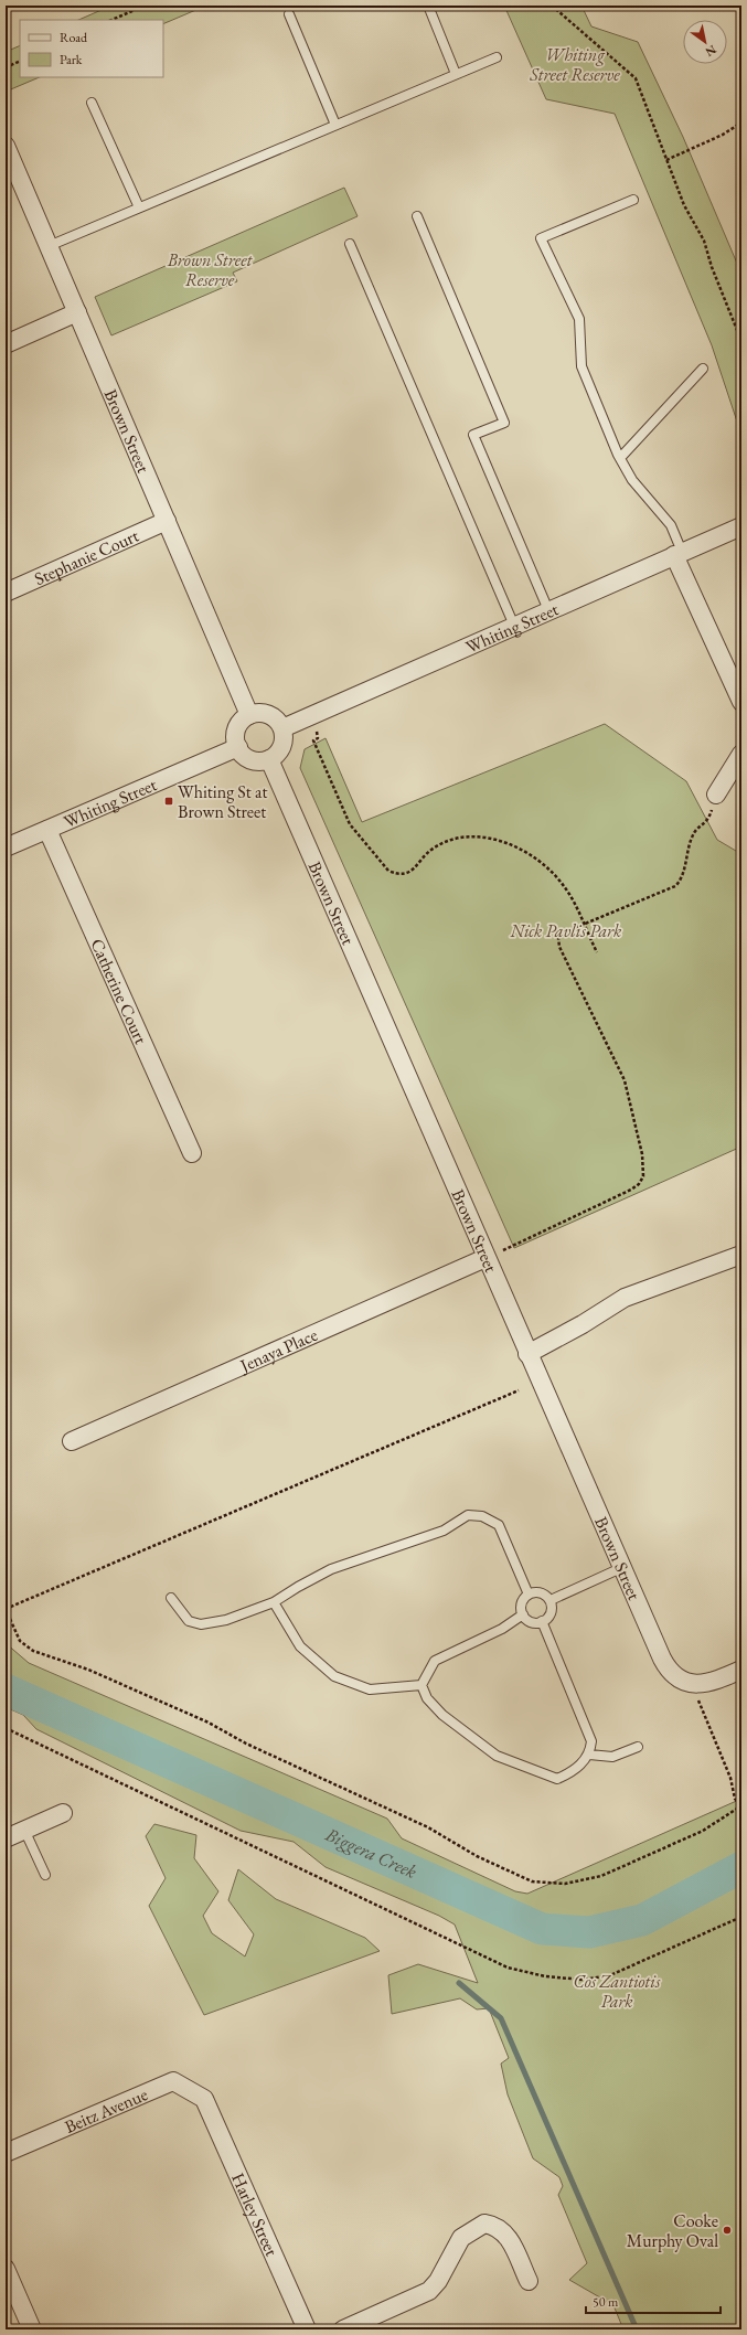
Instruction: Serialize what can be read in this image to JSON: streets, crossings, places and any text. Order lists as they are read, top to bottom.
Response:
{
  "streets": {
    "street": [
      "Brown Street",
      "Stephanie Court",
      "Whiting Street",
      "Catherine Court",
      "Jenaya Place",
      "Beitz Avenue",
      "Harley Street"
    ]
  },
  "crossings": [
    ["Brown Street", "Stephanie Court"],
    ["Brown Street", "Whiting Street"],
    ["Brown Street", "Jenaya Place"],
    ["Whiting Street", "Catherine Court"],
    ["Beitz Avenue", "Harley Street"]
  ],
  "water": ["Biggera Creek"],
  "parks": [
    "Whiting Street Reserve",
    "Brown Street Reserve",
    "Nick Pavlis Park",
    "Cos Zantiotis Park"
  ],
  "places": {
    "transit": ["Whiting St at Brown Street"],
    "other": ["Cooke Murphy Oval"]
  },
  "legend": ["Road", "Park"],
  "scale_bar": "50 m",
  "north": "bottom right"
}
